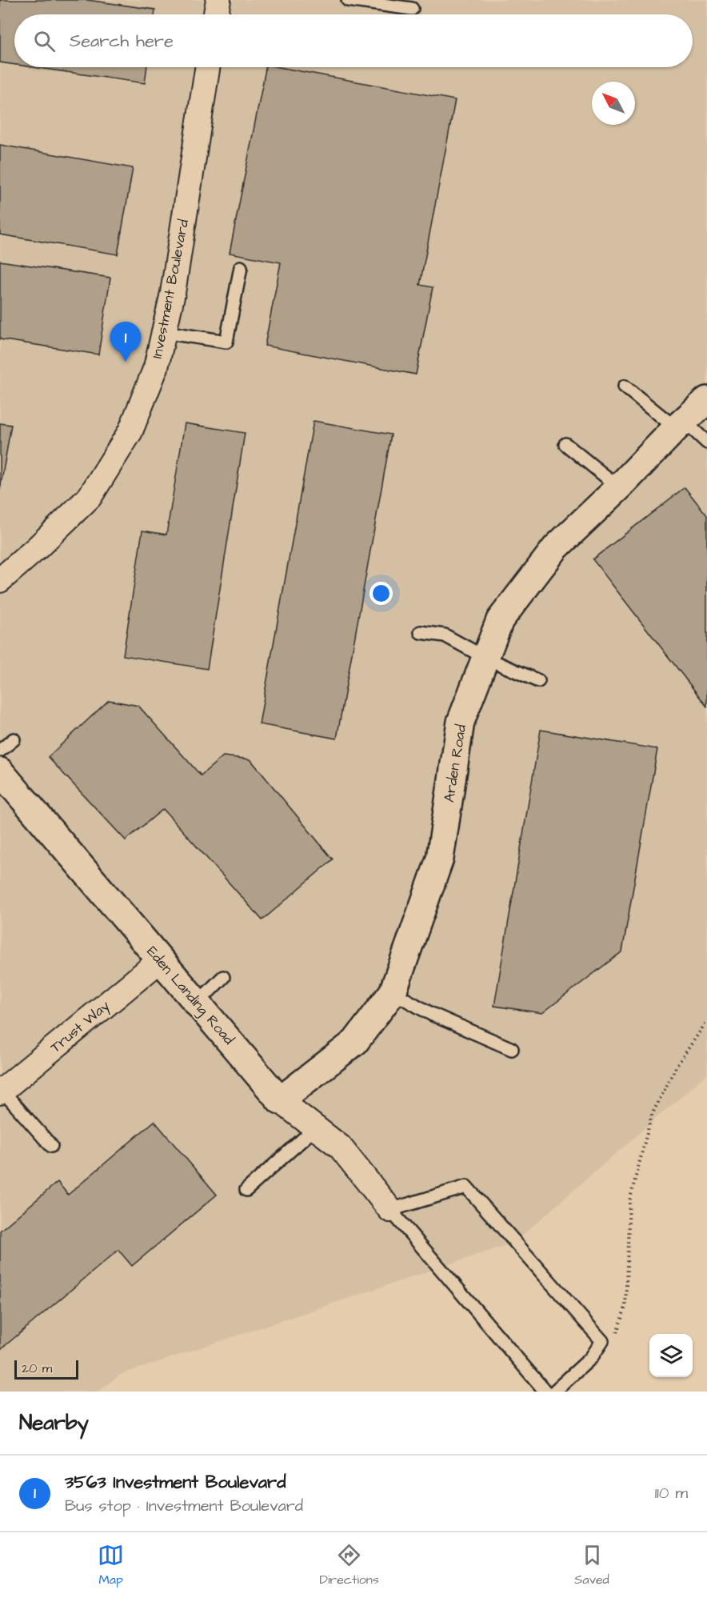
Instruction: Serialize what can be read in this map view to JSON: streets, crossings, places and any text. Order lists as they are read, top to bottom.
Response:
{
  "streets": {
    "street": [
      "Investment Boulevard",
      "Arden Road",
      "Eden Landing Road",
      "Trust Way"
    ]
  },
  "crossings": [
    ["Arden Road", "Eden Landing Road"],
    ["Eden Landing Road", "Trust Way"]
  ],
  "scale_bar": "20 m",
  "north": "top left",
  "page": {
    "search": "Search here",
    "pins": "1",
    "scale": "20 m",
    "heading": "Nearby",
    "list": [
      {
        "mark": "1",
        "name": "3563 Investment Boulevard",
        "note": "Bus stop · Investment Boulevard",
        "value": "110 m"
      }
    ],
    "nav": ["Map", "Directions", "Saved"]
  }
}
